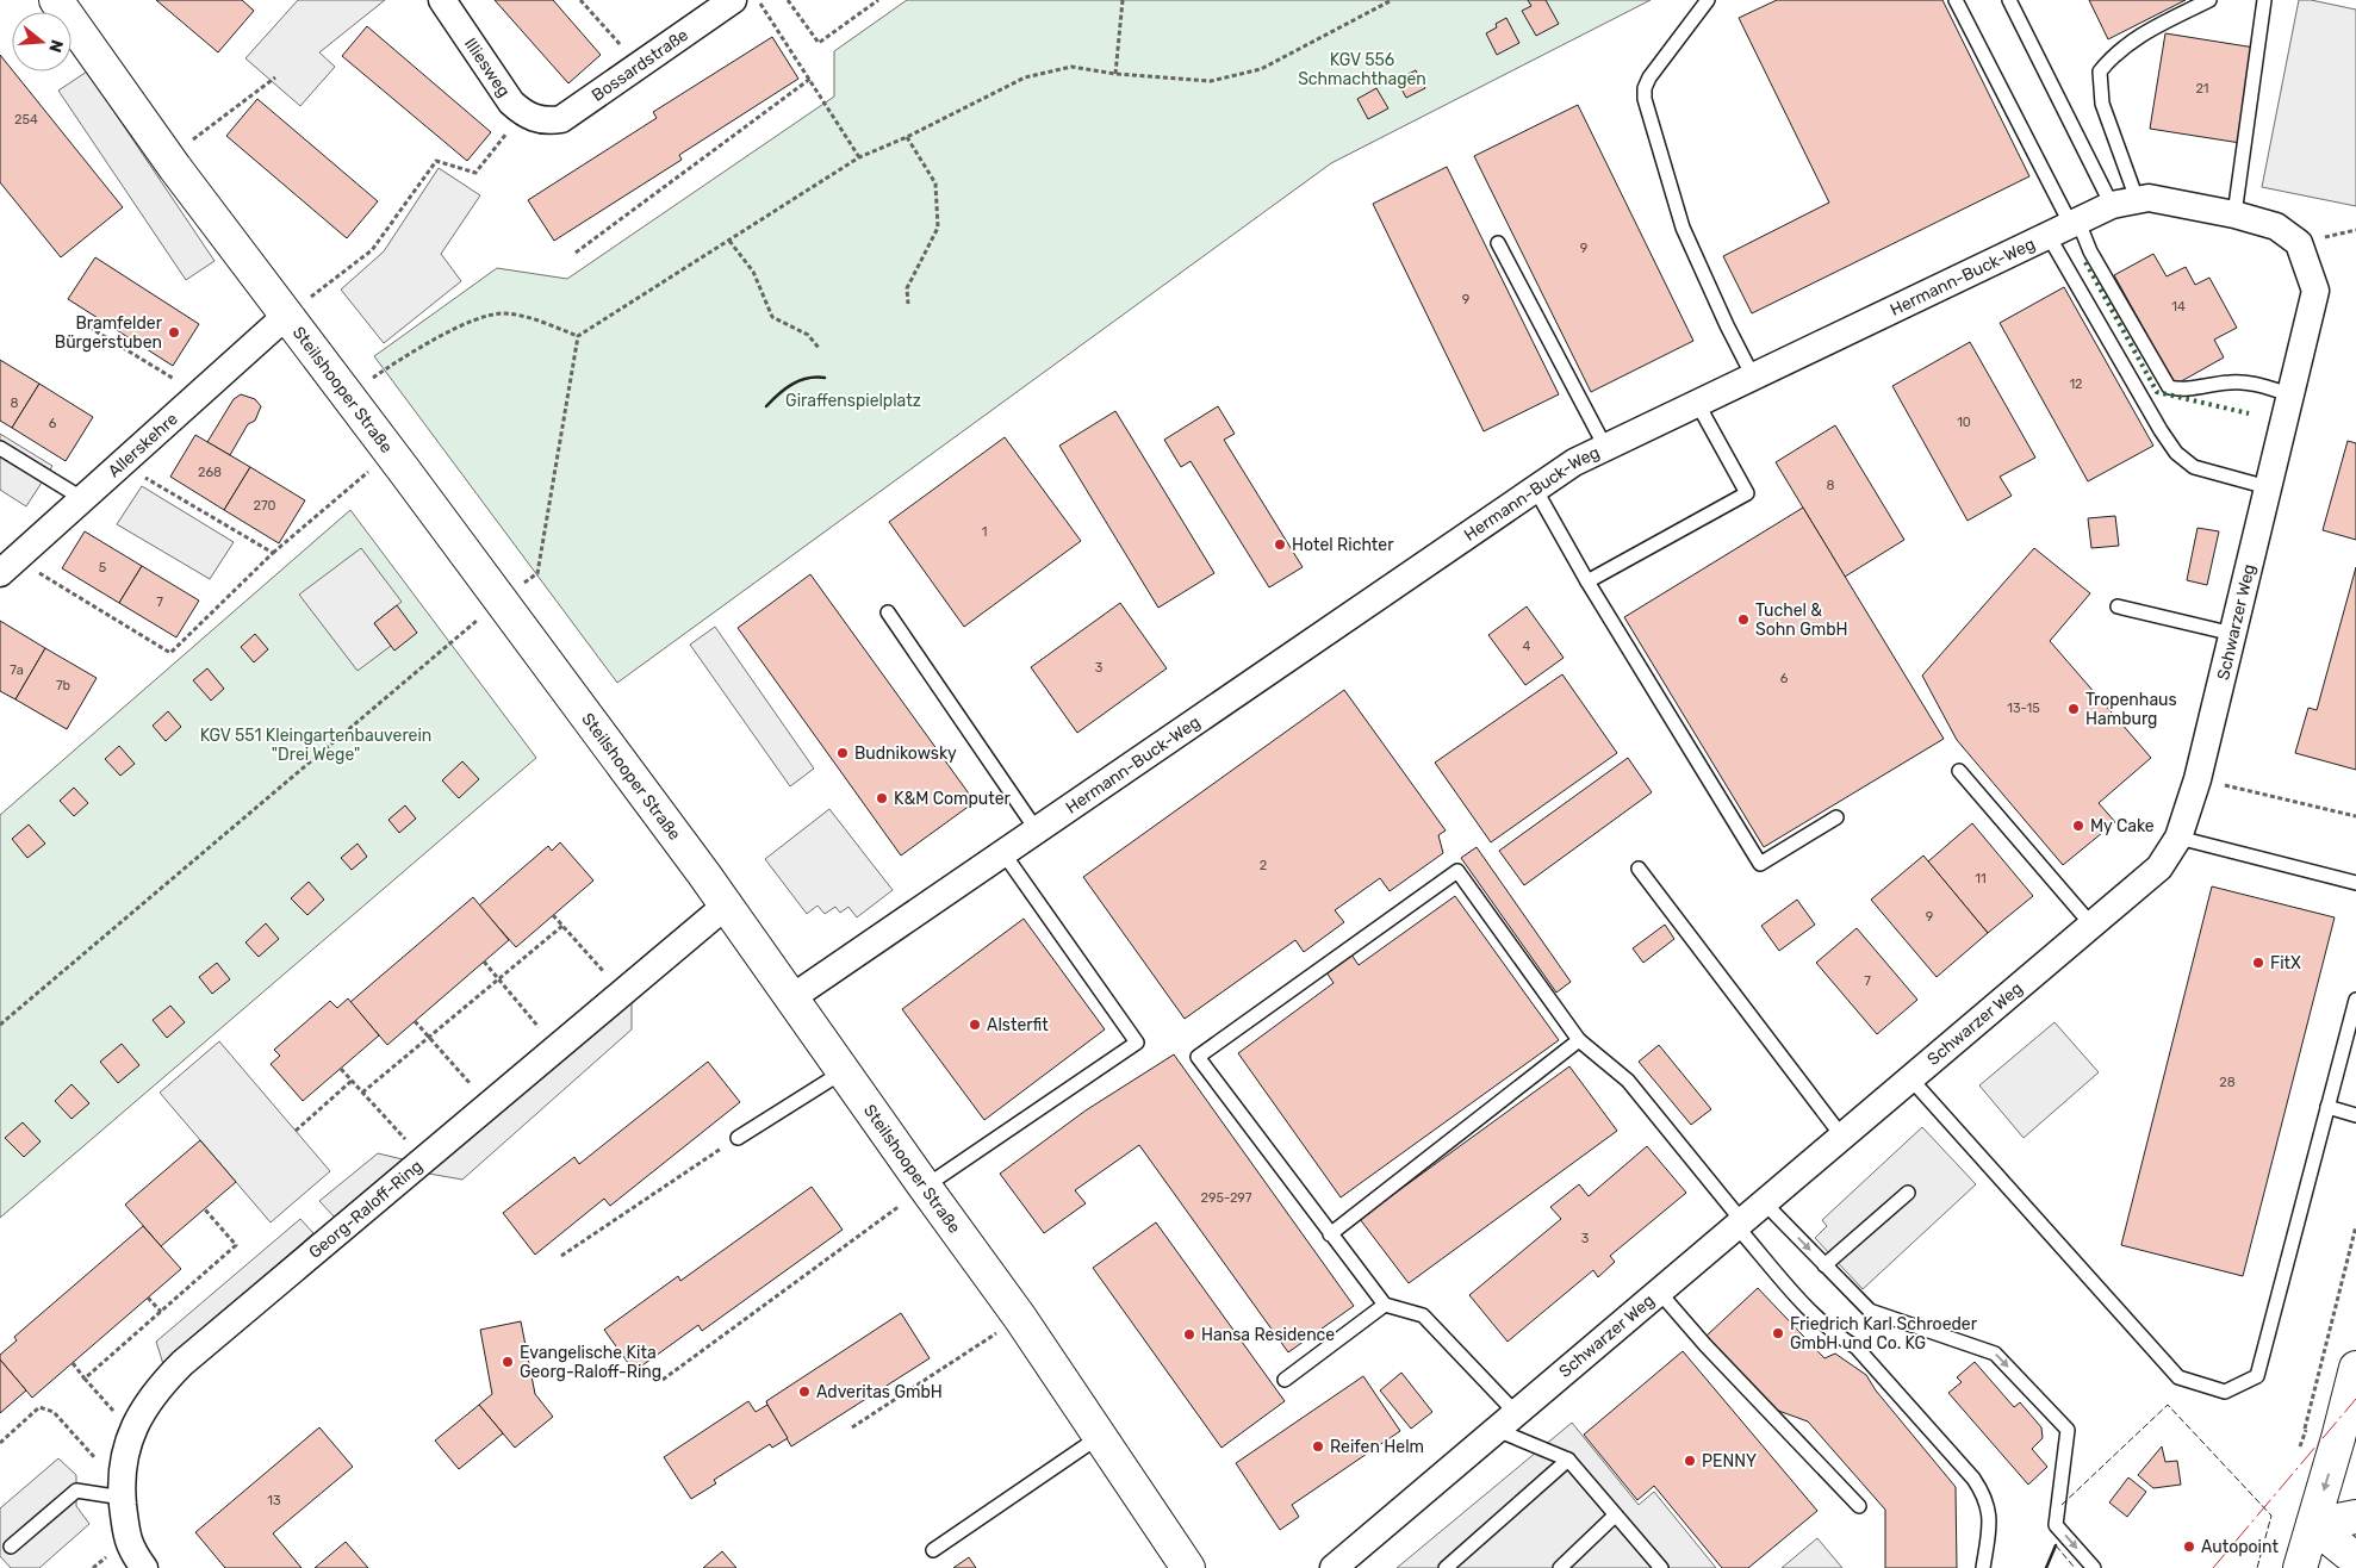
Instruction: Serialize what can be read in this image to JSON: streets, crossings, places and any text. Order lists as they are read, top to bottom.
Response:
{
  "streets": {
    "street": [
      "Bossardstraße",
      "Illiesweg",
      "Hermann-Buck-Weg",
      "Steilshooper Straße",
      "Allerskehre",
      "Schwarzer Weg",
      "Georg-Raloff-Ring"
    ]
  },
  "crossings": [
    ["Bossardstraße", "Illiesweg"],
    ["Hermann-Buck-Weg", "Steilshooper Straße"],
    ["Steilshooper Straße", "Allerskehre"],
    ["Steilshooper Straße", "Georg-Raloff-Ring"]
  ],
  "parks": ["KGV 556 Schmachthagen", "Giraffenspielplatz", "KGV 551 Kleingartenbauverein \"Drei Wege\""],
  "places": [
    "Bramfelder Bürgerstuben",
    "Hotel Richter",
    "Tuchel & Sohn GmbH",
    "Tropenhaus Hamburg",
    "Budnikowsky",
    "K&M Computer",
    "My Cake",
    "FitX",
    "Alsterfit",
    "Friedrich Karl Schroeder GmbH und Co. KG",
    "Hansa Residence",
    "Evangelische Kita Georg-Raloff-Ring",
    "Adveritas GmbH",
    "Reifen Helm",
    "PENNY",
    "Autopoint"
  ],
  "house_numbers": [
    "21",
    "254",
    "9",
    "9",
    "14",
    "12",
    "8",
    "10",
    "6",
    "268",
    "8",
    "270",
    "1",
    "5",
    "7",
    "4",
    "3",
    "7a",
    "6",
    "7b",
    "13-15",
    "2",
    "11",
    "9",
    "7",
    "28",
    "295-297",
    "3",
    "13"
  ],
  "north": "right"
}
